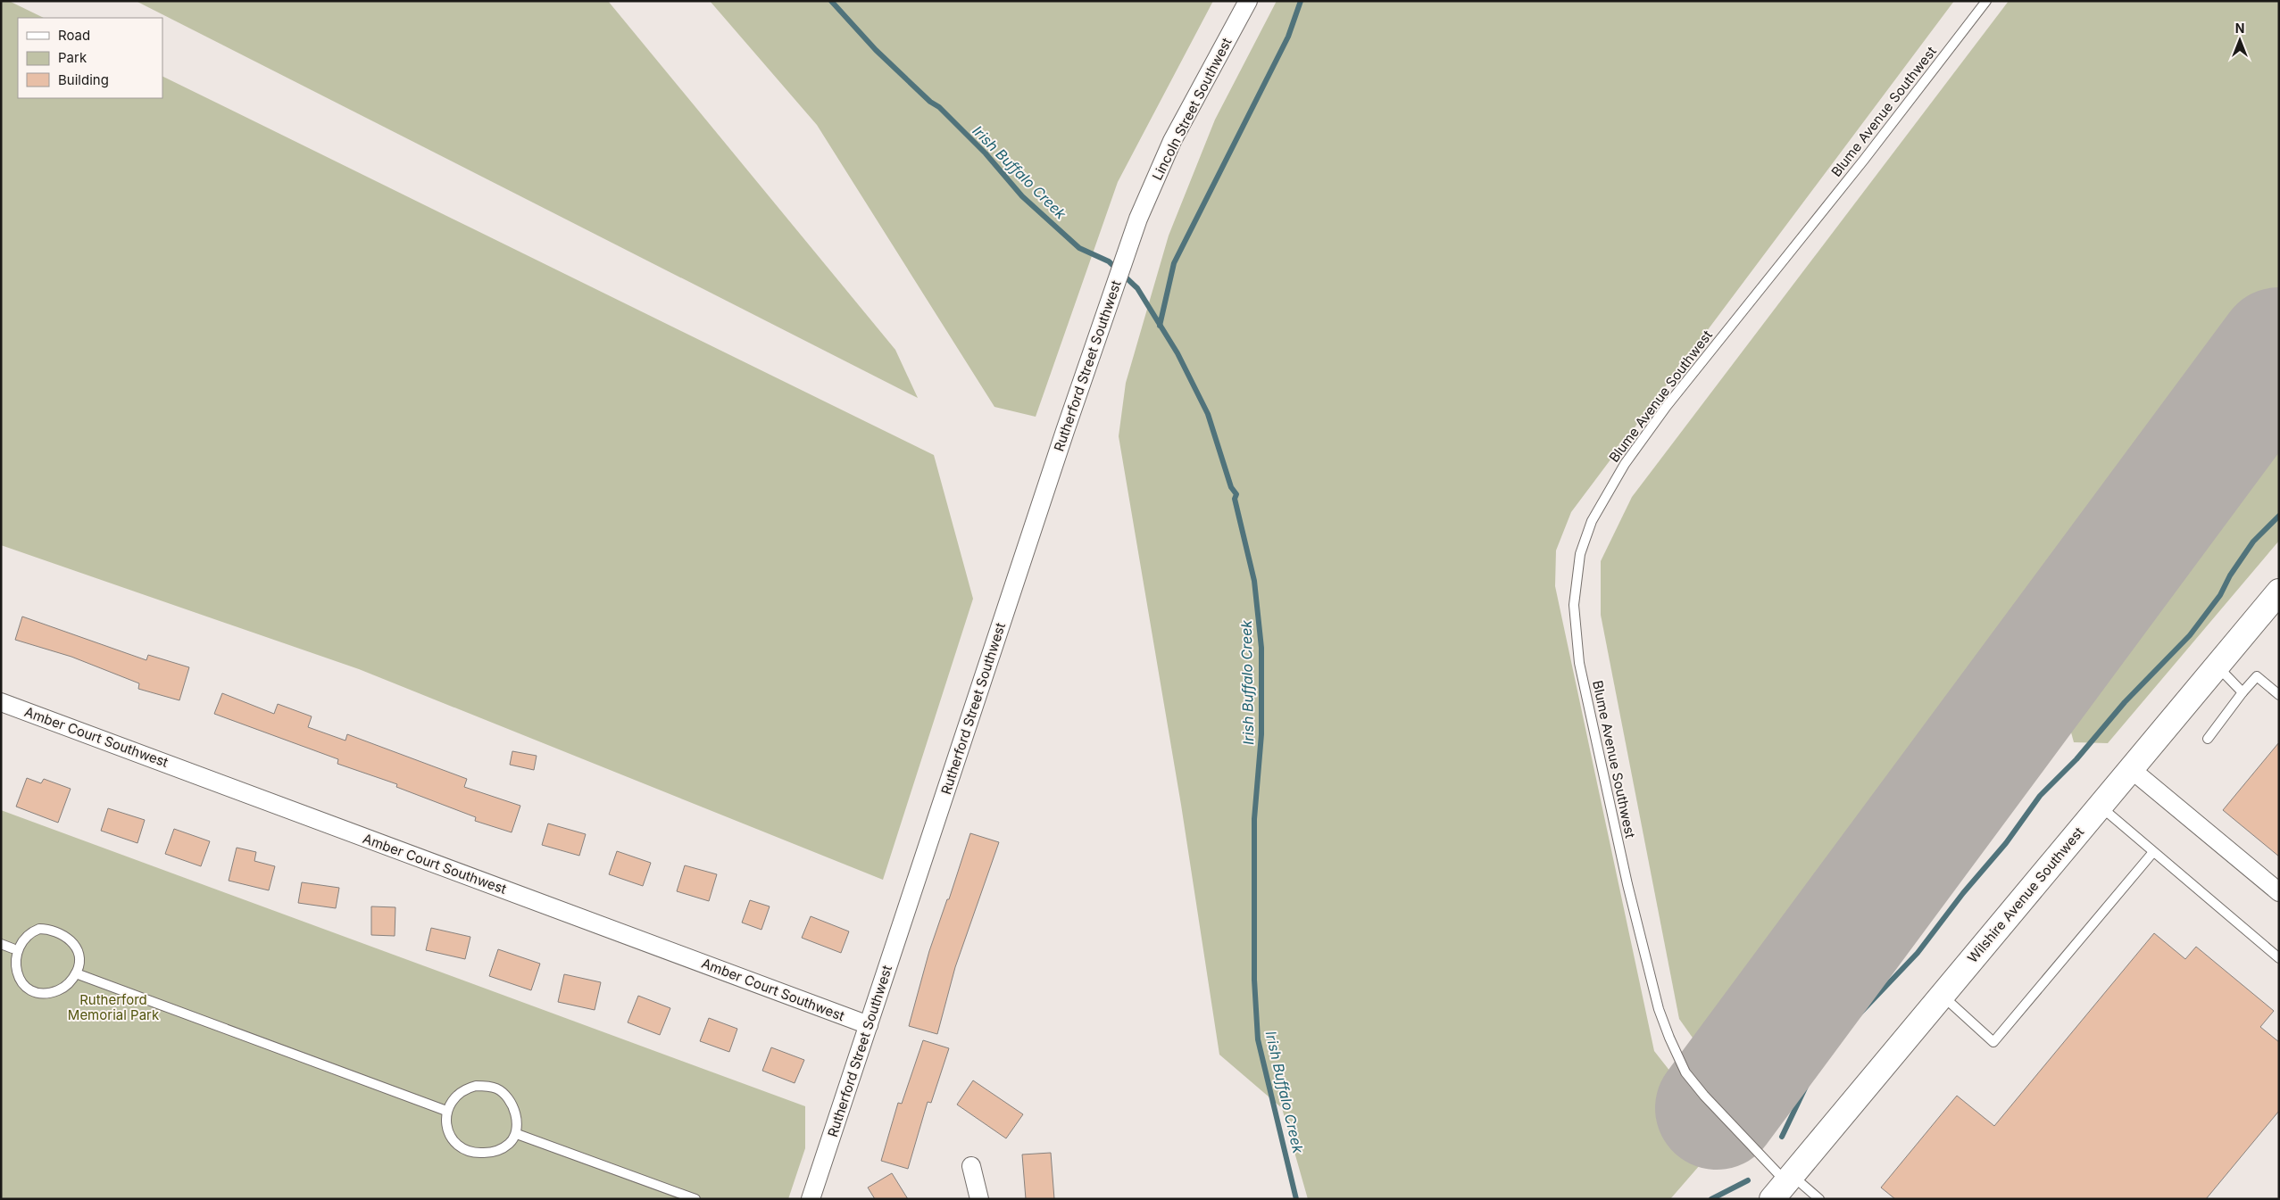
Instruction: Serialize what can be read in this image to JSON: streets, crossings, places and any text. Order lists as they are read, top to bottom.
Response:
{
  "streets": {
    "street": [
      "Lincoln Street Southwest",
      "Rutherford Street Southwest",
      "Amber Court Southwest",
      "Wilshire Avenue Southwest"
    ],
    "lane": ["Blume Avenue Southwest"]
  },
  "crossings": [
    ["Lincoln Street Southwest", "Rutherford Street Southwest"],
    ["Blume Avenue Southwest", "Wilshire Avenue Southwest"],
    ["Rutherford Street Southwest", "Amber Court Southwest"]
  ],
  "water": ["Irish Buffalo Creek"],
  "parks": ["Rutherford Memorial Park"],
  "legend": ["Road", "Park", "Building"],
  "north": "top"
}
